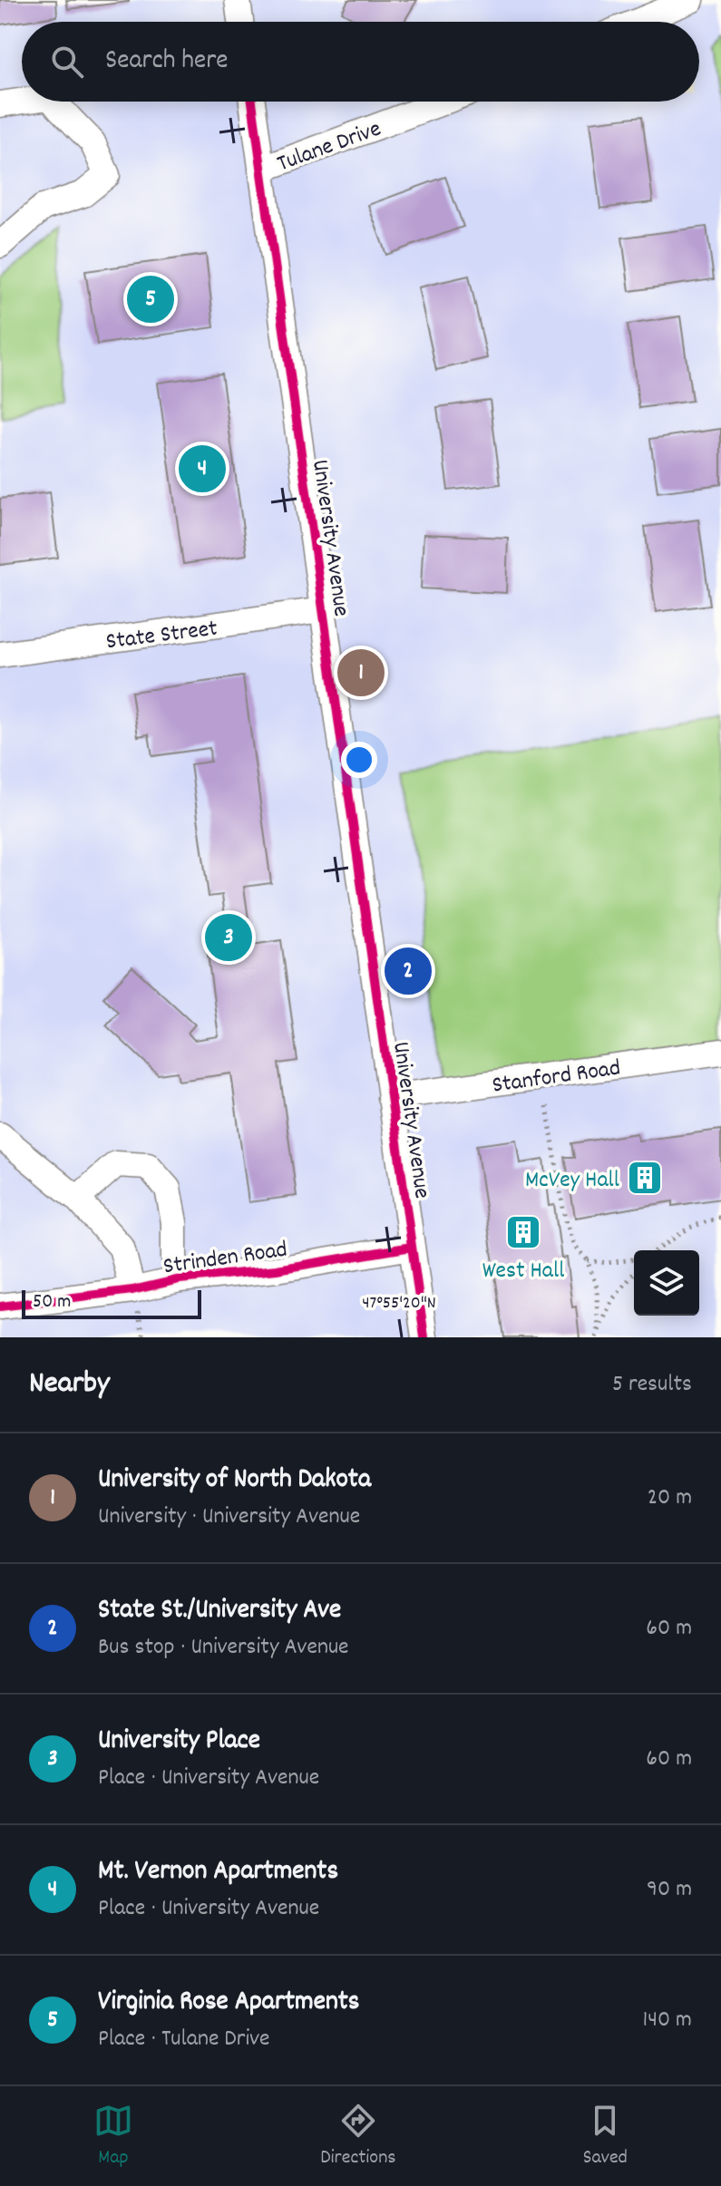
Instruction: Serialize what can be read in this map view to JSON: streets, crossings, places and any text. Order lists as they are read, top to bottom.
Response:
{
  "streets": {
    "street": [
      "Tulane Drive",
      "University Avenue",
      "State Street",
      "Stanford Road",
      "Strinden Road"
    ]
  },
  "crossings": [
    ["Tulane Drive", "University Avenue"],
    ["University Avenue", "State Street"],
    ["University Avenue", "Stanford Road"],
    ["University Avenue", "Strinden Road"]
  ],
  "places": {
    "building": ["McVey Hall", "West Hall"]
  },
  "scale_bar": "50 m",
  "page": {
    "search": "Search here",
    "pins": [
      "5",
      "4",
      "1",
      "3",
      "2"
    ],
    "scale": "50 m",
    "heading": ["Nearby", "5 results"],
    "list": [
      {
        "mark": "1",
        "name": "University of North Dakota",
        "note": "University · University Avenue",
        "value": "20 m"
      },
      {
        "mark": "2",
        "name": "State St./University Ave",
        "note": "Bus stop · University Avenue",
        "value": "60 m"
      },
      {
        "mark": "3",
        "name": "University Place",
        "note": "Place · University Avenue",
        "value": "60 m"
      },
      {
        "mark": "4",
        "name": "Mt. Vernon Apartments",
        "note": "Place · University Avenue",
        "value": "90 m"
      },
      {
        "mark": "5",
        "name": "Virginia Rose Apartments",
        "note": "Place · Tulane Drive",
        "value": "140 m"
      }
    ],
    "nav": ["Map", "Directions", "Saved"]
  },
  "coordinates": ["47°55'20\"N"]
}
